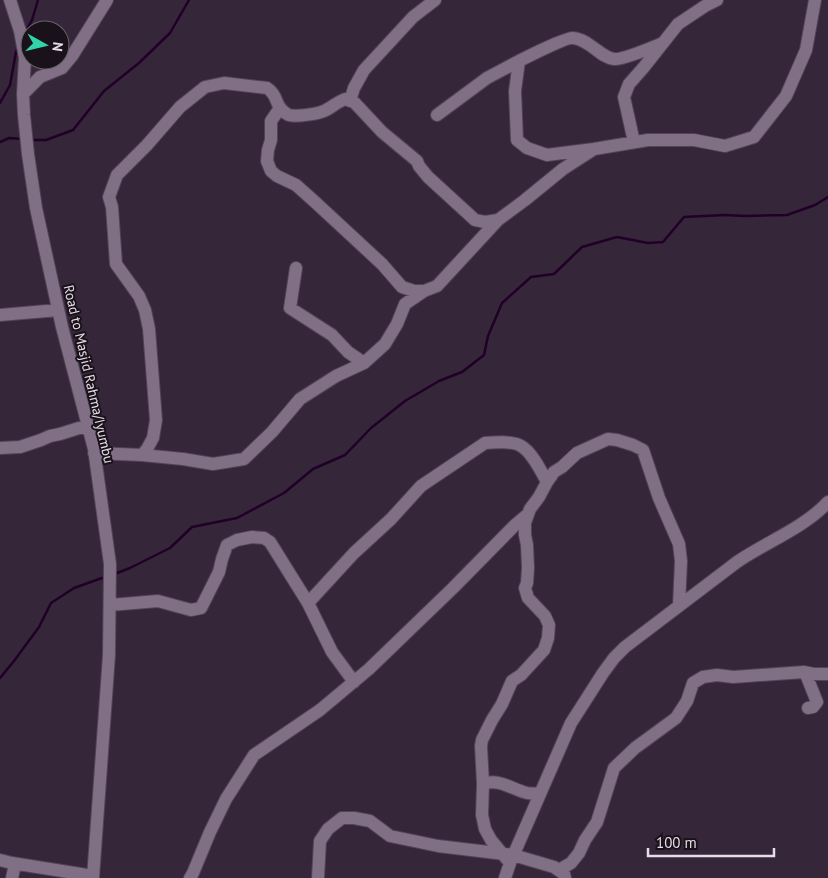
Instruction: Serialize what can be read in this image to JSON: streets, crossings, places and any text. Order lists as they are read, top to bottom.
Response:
{
  "streets": {
    "street": ["Road to Masjid Rahma/Iyumbu"]
  },
  "scale_bar": "100 m",
  "north": "right"
}
